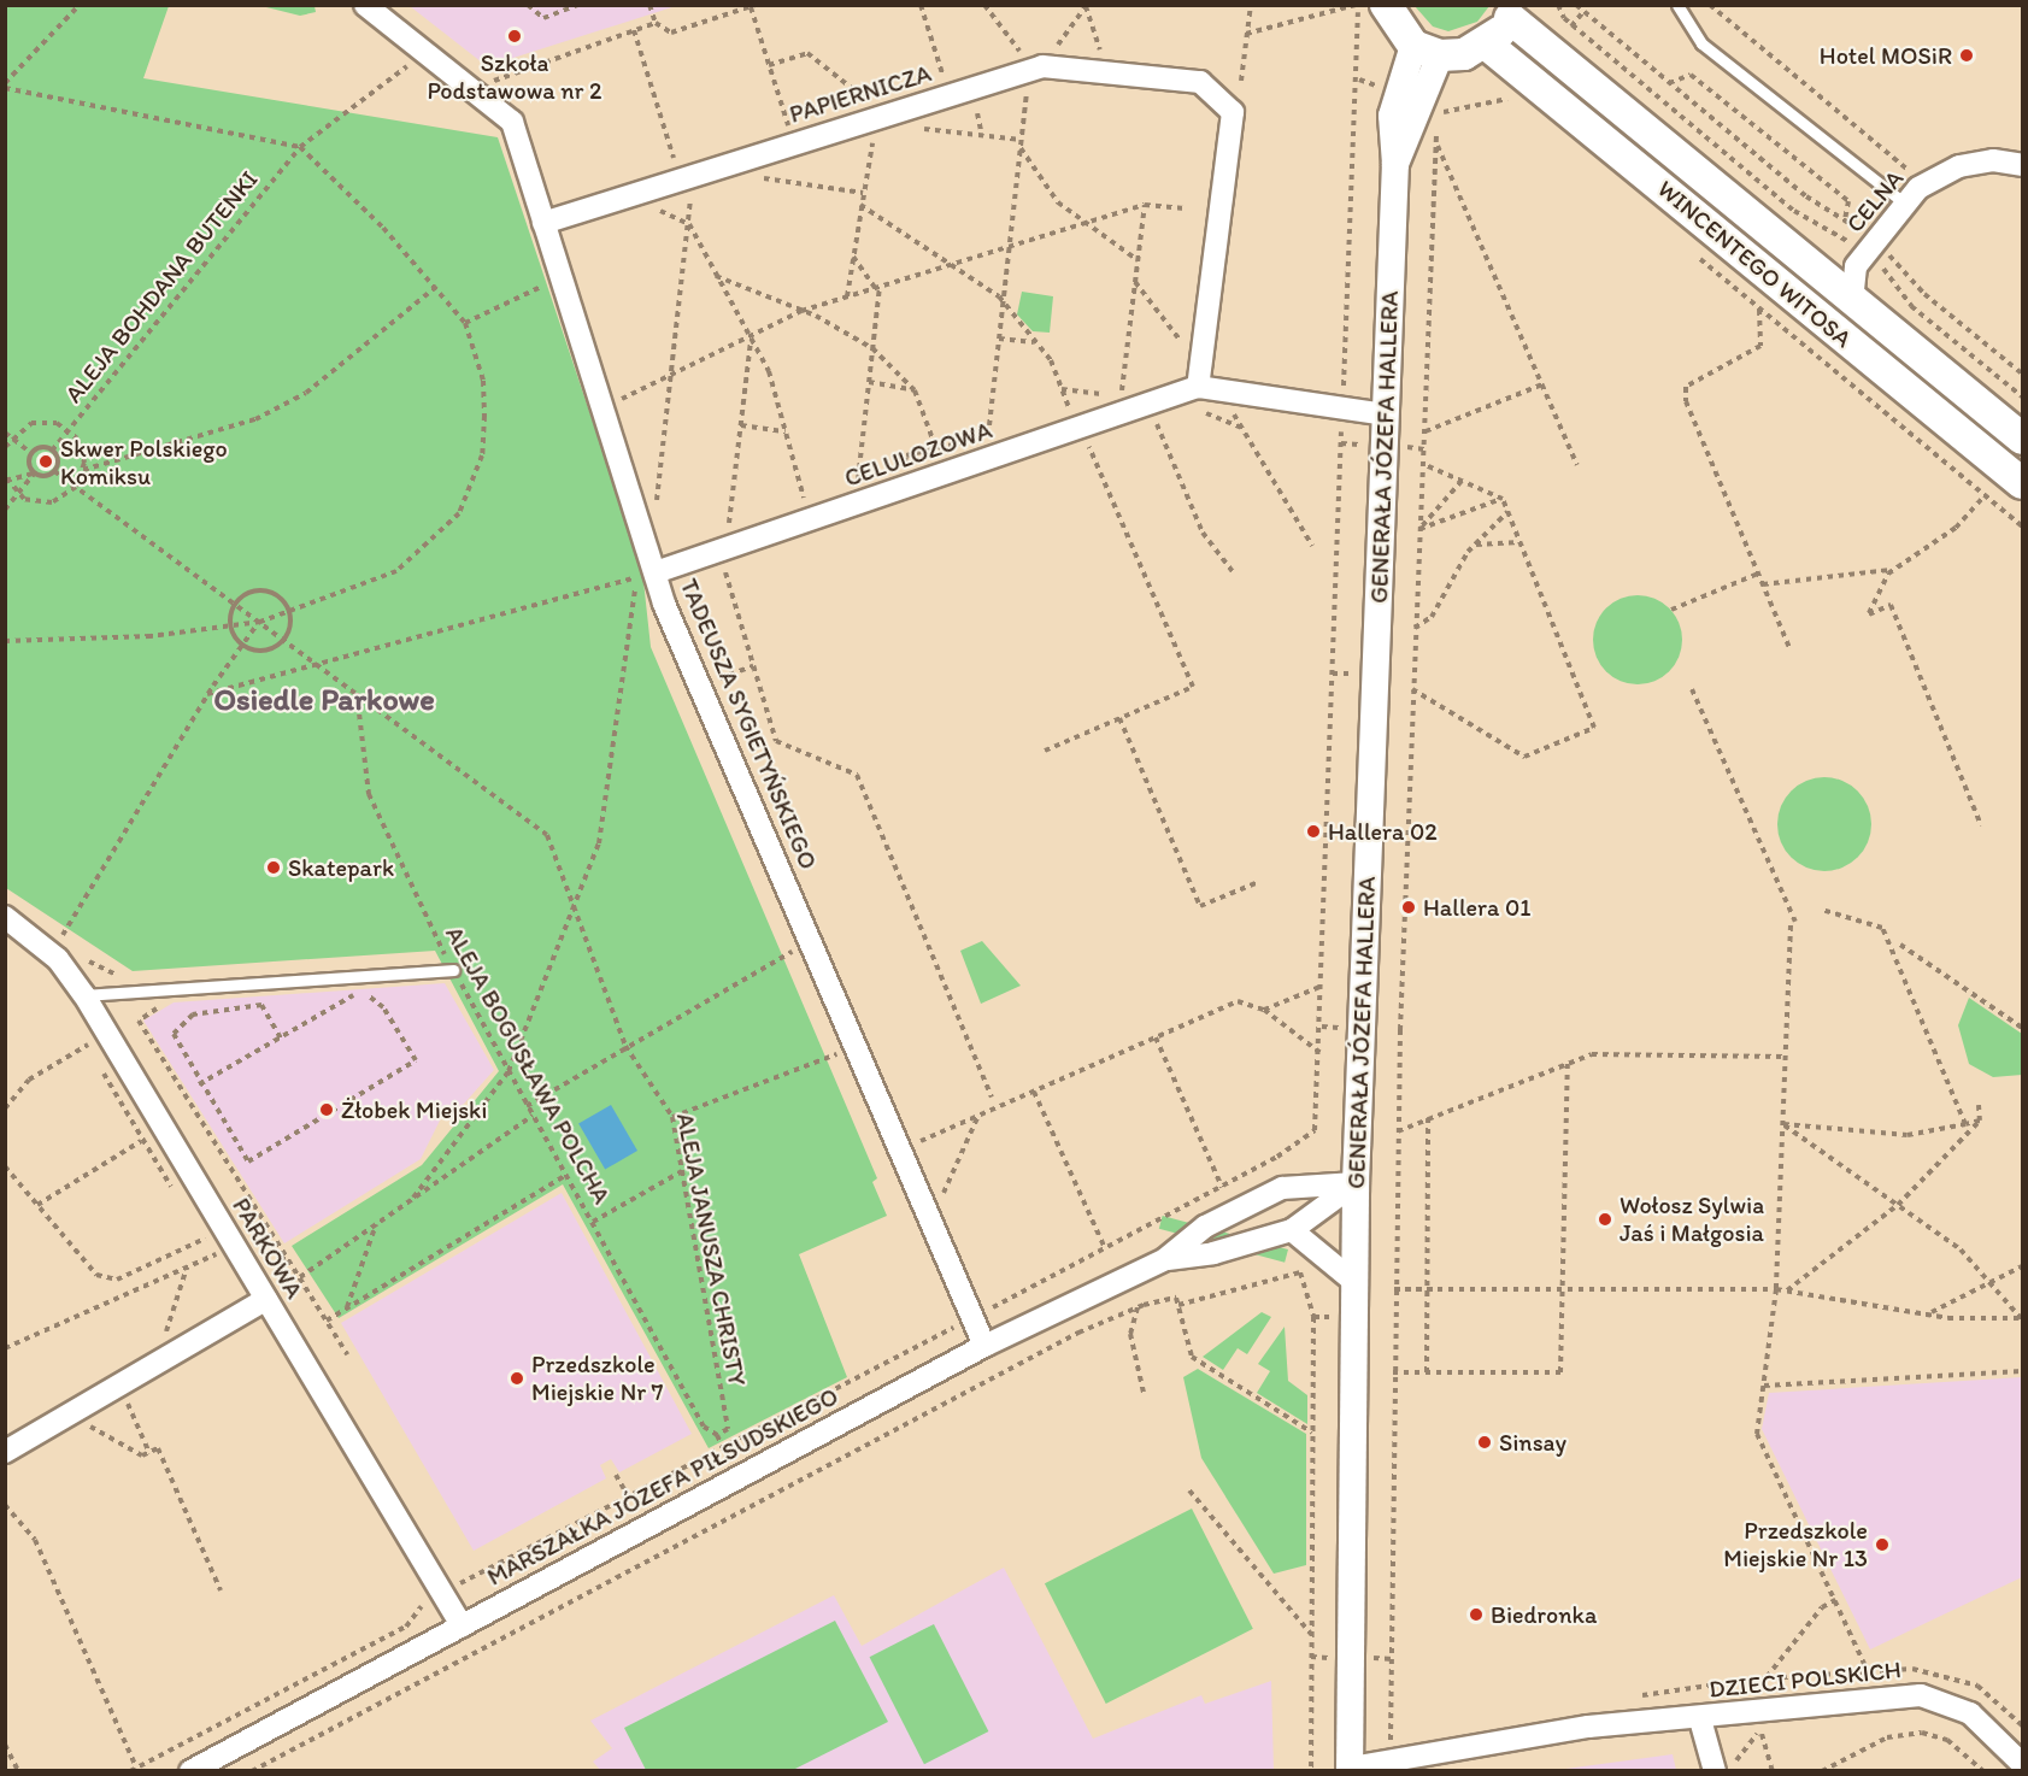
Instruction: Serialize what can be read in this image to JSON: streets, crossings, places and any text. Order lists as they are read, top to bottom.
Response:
{
  "streets": {
    "main road": ["WINCENTEGO WITOSA"],
    "street": [
      "PAPIERNICZA",
      "CELNA",
      "GENERAŁA JÓZEFA HALLERA",
      "CELULOZOWA",
      "TADEUSZA SYGIETYŃSKIEGO",
      "PARKOWA",
      "MARSZAŁKA JÓZEFA PIŁSUDSKIEGO",
      "DZIECI POLSKICH"
    ],
    "path": ["ALEJA BOHDANA BUTENKI", "ALEJA BOGUSŁAWA POLCHA", "ALEJA JANUSZA CHRISTY"]
  },
  "crossings": [
    ["PAPIERNICZA", "CELULOZOWA"],
    ["PAPIERNICZA", "TADEUSZA SYGIETYŃSKIEGO"],
    ["CELNA", "WINCENTEGO WITOSA"],
    ["ALEJA BOHDANA BUTENKI", "TADEUSZA SYGIETYŃSKIEGO"],
    ["GENERAŁA JÓZEFA HALLERA", "CELULOZOWA"],
    ["GENERAŁA JÓZEFA HALLERA", "MARSZAŁKA JÓZEFA PIŁSUDSKIEGO"],
    ["GENERAŁA JÓZEFA HALLERA", "DZIECI POLSKICH"],
    ["CELULOZOWA", "TADEUSZA SYGIETYŃSKIEGO"],
    ["TADEUSZA SYGIETYŃSKIEGO", "MARSZAŁKA JÓZEFA PIŁSUDSKIEGO"],
    ["ALEJA BOGUSŁAWA POLCHA", "ALEJA JANUSZA CHRISTY"],
    ["PARKOWA", "MARSZAŁKA JÓZEFA PIŁSUDSKIEGO"]
  ],
  "districts": ["Osiedle Parkowe"],
  "places": [
    "Szkoła Podstawowa nr 2",
    "Hotel MOSiR",
    "Skwer Polskiego Komiksu",
    "Hallera 02",
    "Skatepark",
    "Hallera 01",
    "Żłobek Miejski",
    "Wołosz Sylwia Jaś i Małgosia",
    "Przedszkole Miejskie Nr 7",
    "Sinsay",
    "Przedszkole Miejskie Nr 13",
    "Biedronka"
  ]
}
